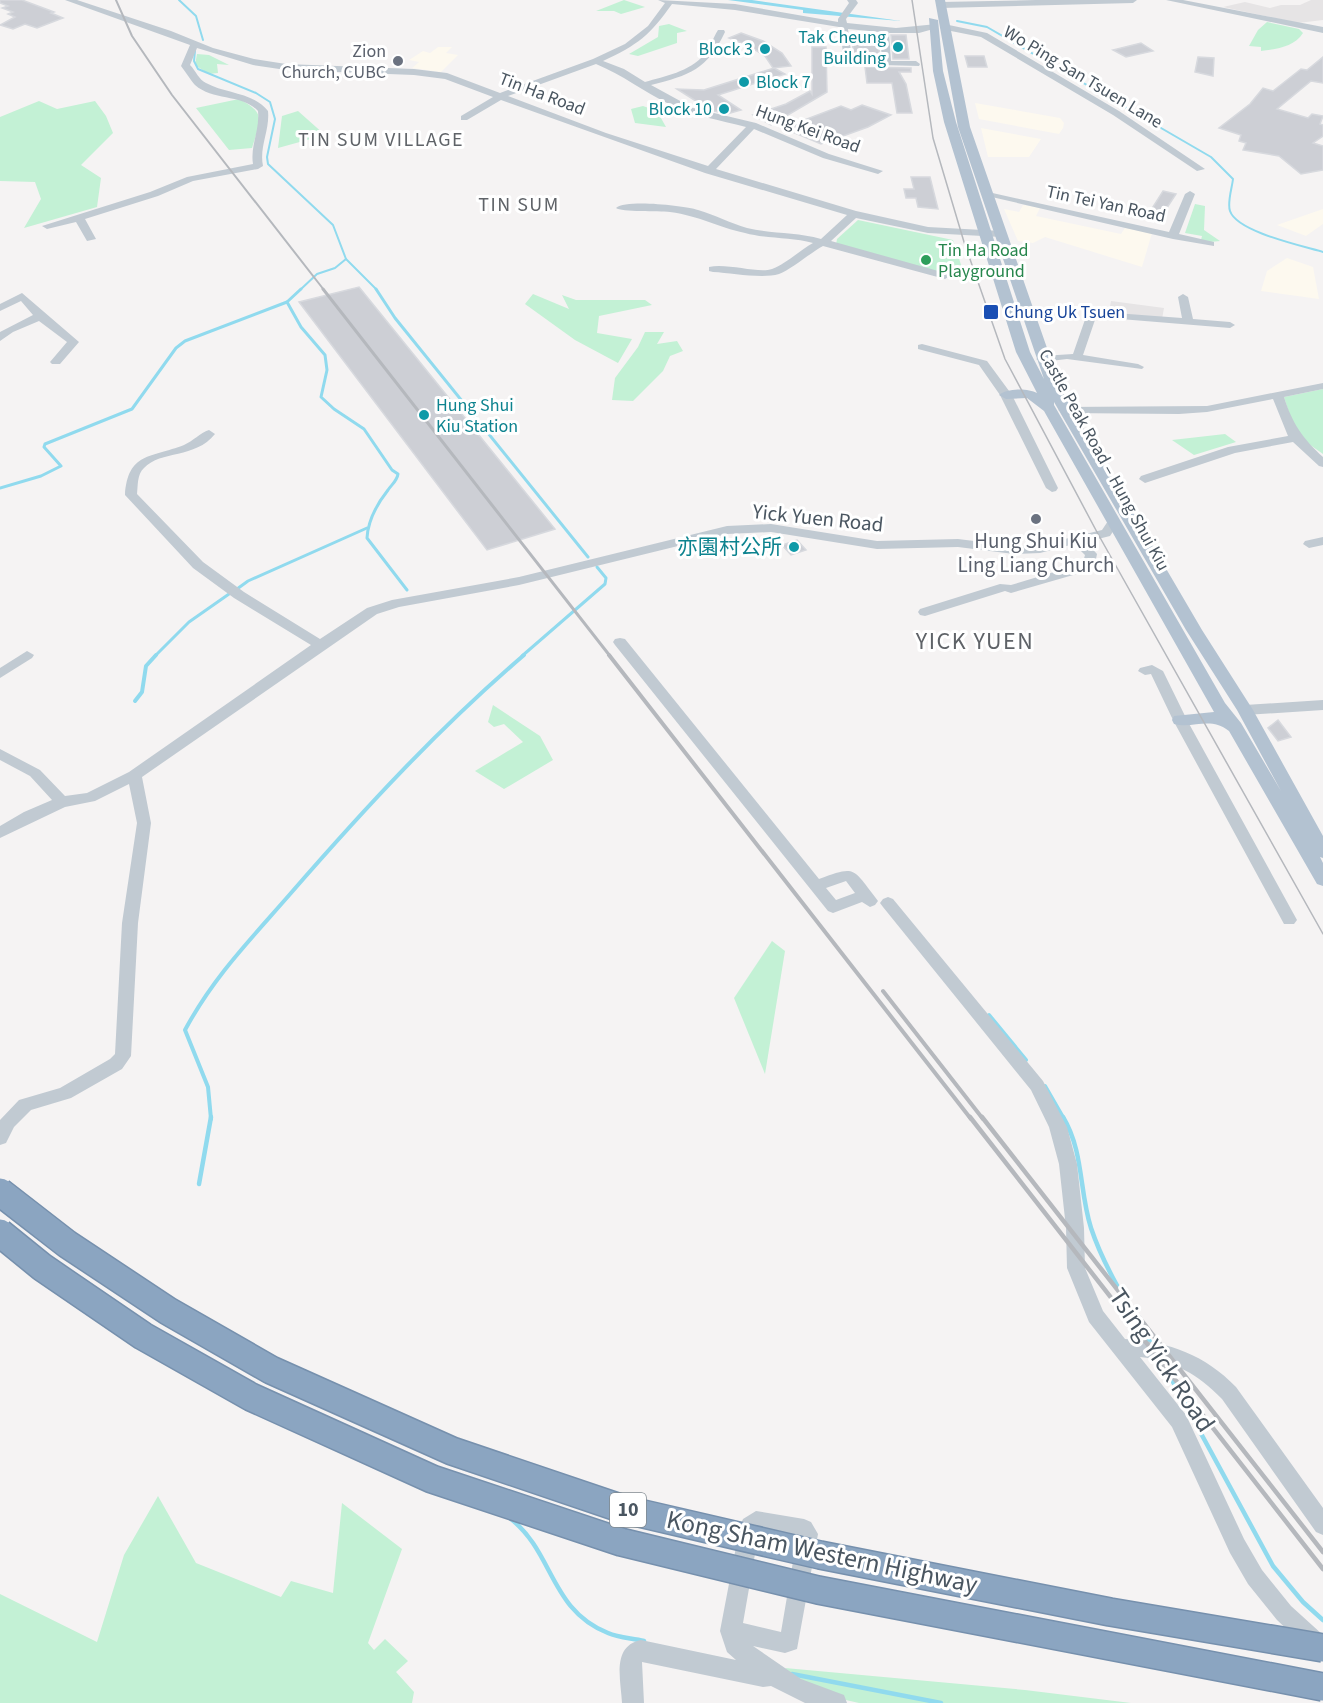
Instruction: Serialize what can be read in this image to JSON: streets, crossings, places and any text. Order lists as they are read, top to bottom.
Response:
{
  "streets": {
    "highway": ["10", "Kong Sham Western Highway"],
    "main road": ["Castle Peak Road – Hung Shui Kiu"],
    "street": [
      "Wo Ping San Tsuen Lane",
      "Tin Ha Road",
      "Hung Kei Road",
      "Tin Tei Yan Road",
      "Yick Yuen Road",
      "Tsing Yick Road"
    ]
  },
  "crossings": [
    ["Wo Ping San Tsuen Lane", "Castle Peak Road – Hung Shui Kiu"],
    ["Tin Ha Road", "Castle Peak Road – Hung Shui Kiu"],
    ["Tin Tei Yan Road", "Castle Peak Road – Hung Shui Kiu"],
    ["Castle Peak Road – Hung Shui Kiu", "Yick Yuen Road"],
    ["Tsing Yick Road", "Kong Sham Western Highway"]
  ],
  "districts": ["TIN SUM VILLAGE", "TIN SUM", "YICK YUEN"],
  "places": {
    "other": [
      "Tak Cheung Building",
      "Block 3",
      "Zion Church, CUBC",
      "Block 7",
      "Block 10",
      "Tin Ha Road Playground",
      "Hung Shui Kiu Station",
      "Hung Shui Kiu Ling Liang Church",
      "亦園村公所"
    ],
    "transit": ["Chung Uk Tsuen"]
  }
}
